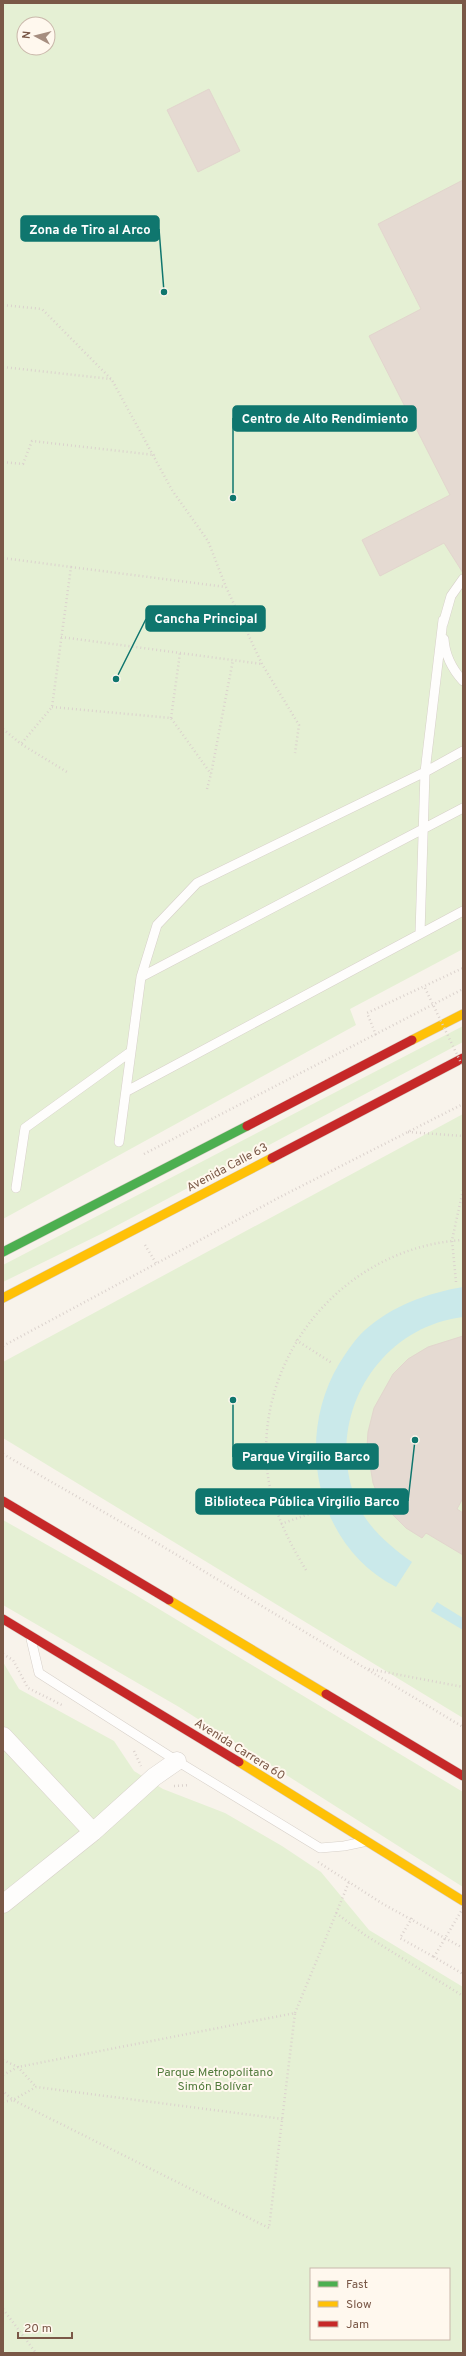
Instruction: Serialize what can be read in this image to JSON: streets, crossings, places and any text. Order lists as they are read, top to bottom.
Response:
{
  "streets": {
    "main road": ["Avenida Calle 63", "Avenida Carrera 60"]
  },
  "parks": ["Parque Metropolitano Simón Bolívar"],
  "places": [
    "Zona de Tiro al Arco",
    "Centro de Alto Rendimiento",
    "Cancha Principal",
    "Parque Virgilio Barco",
    "Biblioteca Pública Virgilio Barco"
  ],
  "legend": ["Fast", "Slow", "Jam"],
  "scale_bar": "20 m",
  "north": "left"
}
